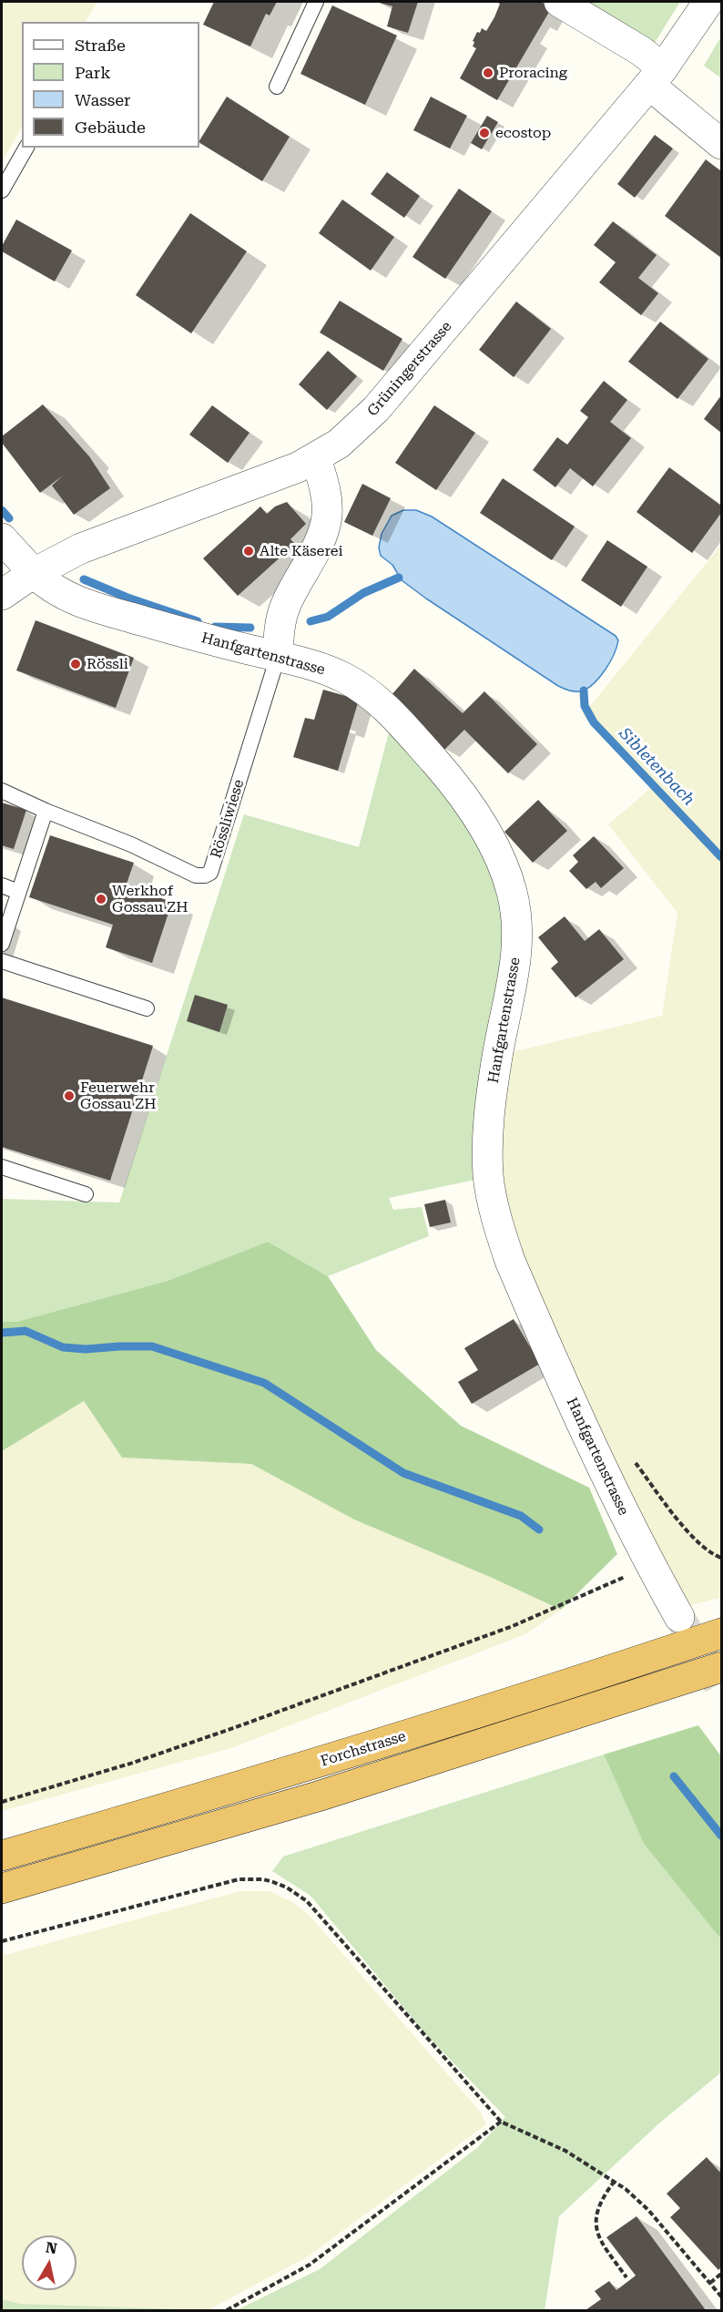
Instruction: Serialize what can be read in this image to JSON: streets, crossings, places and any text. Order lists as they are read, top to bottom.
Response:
{
  "streets": {
    "highway": ["Forchstrasse"],
    "street": ["Grüningerstrasse", "Hanfgartenstrasse"],
    "lane": ["Rössliwiese"]
  },
  "crossings": [
    ["Grüningerstrasse", "Hanfgartenstrasse"],
    ["Hanfgartenstrasse", "Rössliwiese"]
  ],
  "water": ["Sibletenbach"],
  "places": [
    "Proracing",
    "ecostop",
    "Alte Käserei",
    "Rössli",
    "Werkhof Gossau ZH",
    "Feuerwehr Gossau ZH"
  ],
  "legend": [
    "Straße",
    "Park",
    "Wasser",
    "Gebäude"
  ],
  "north": "top"
}
